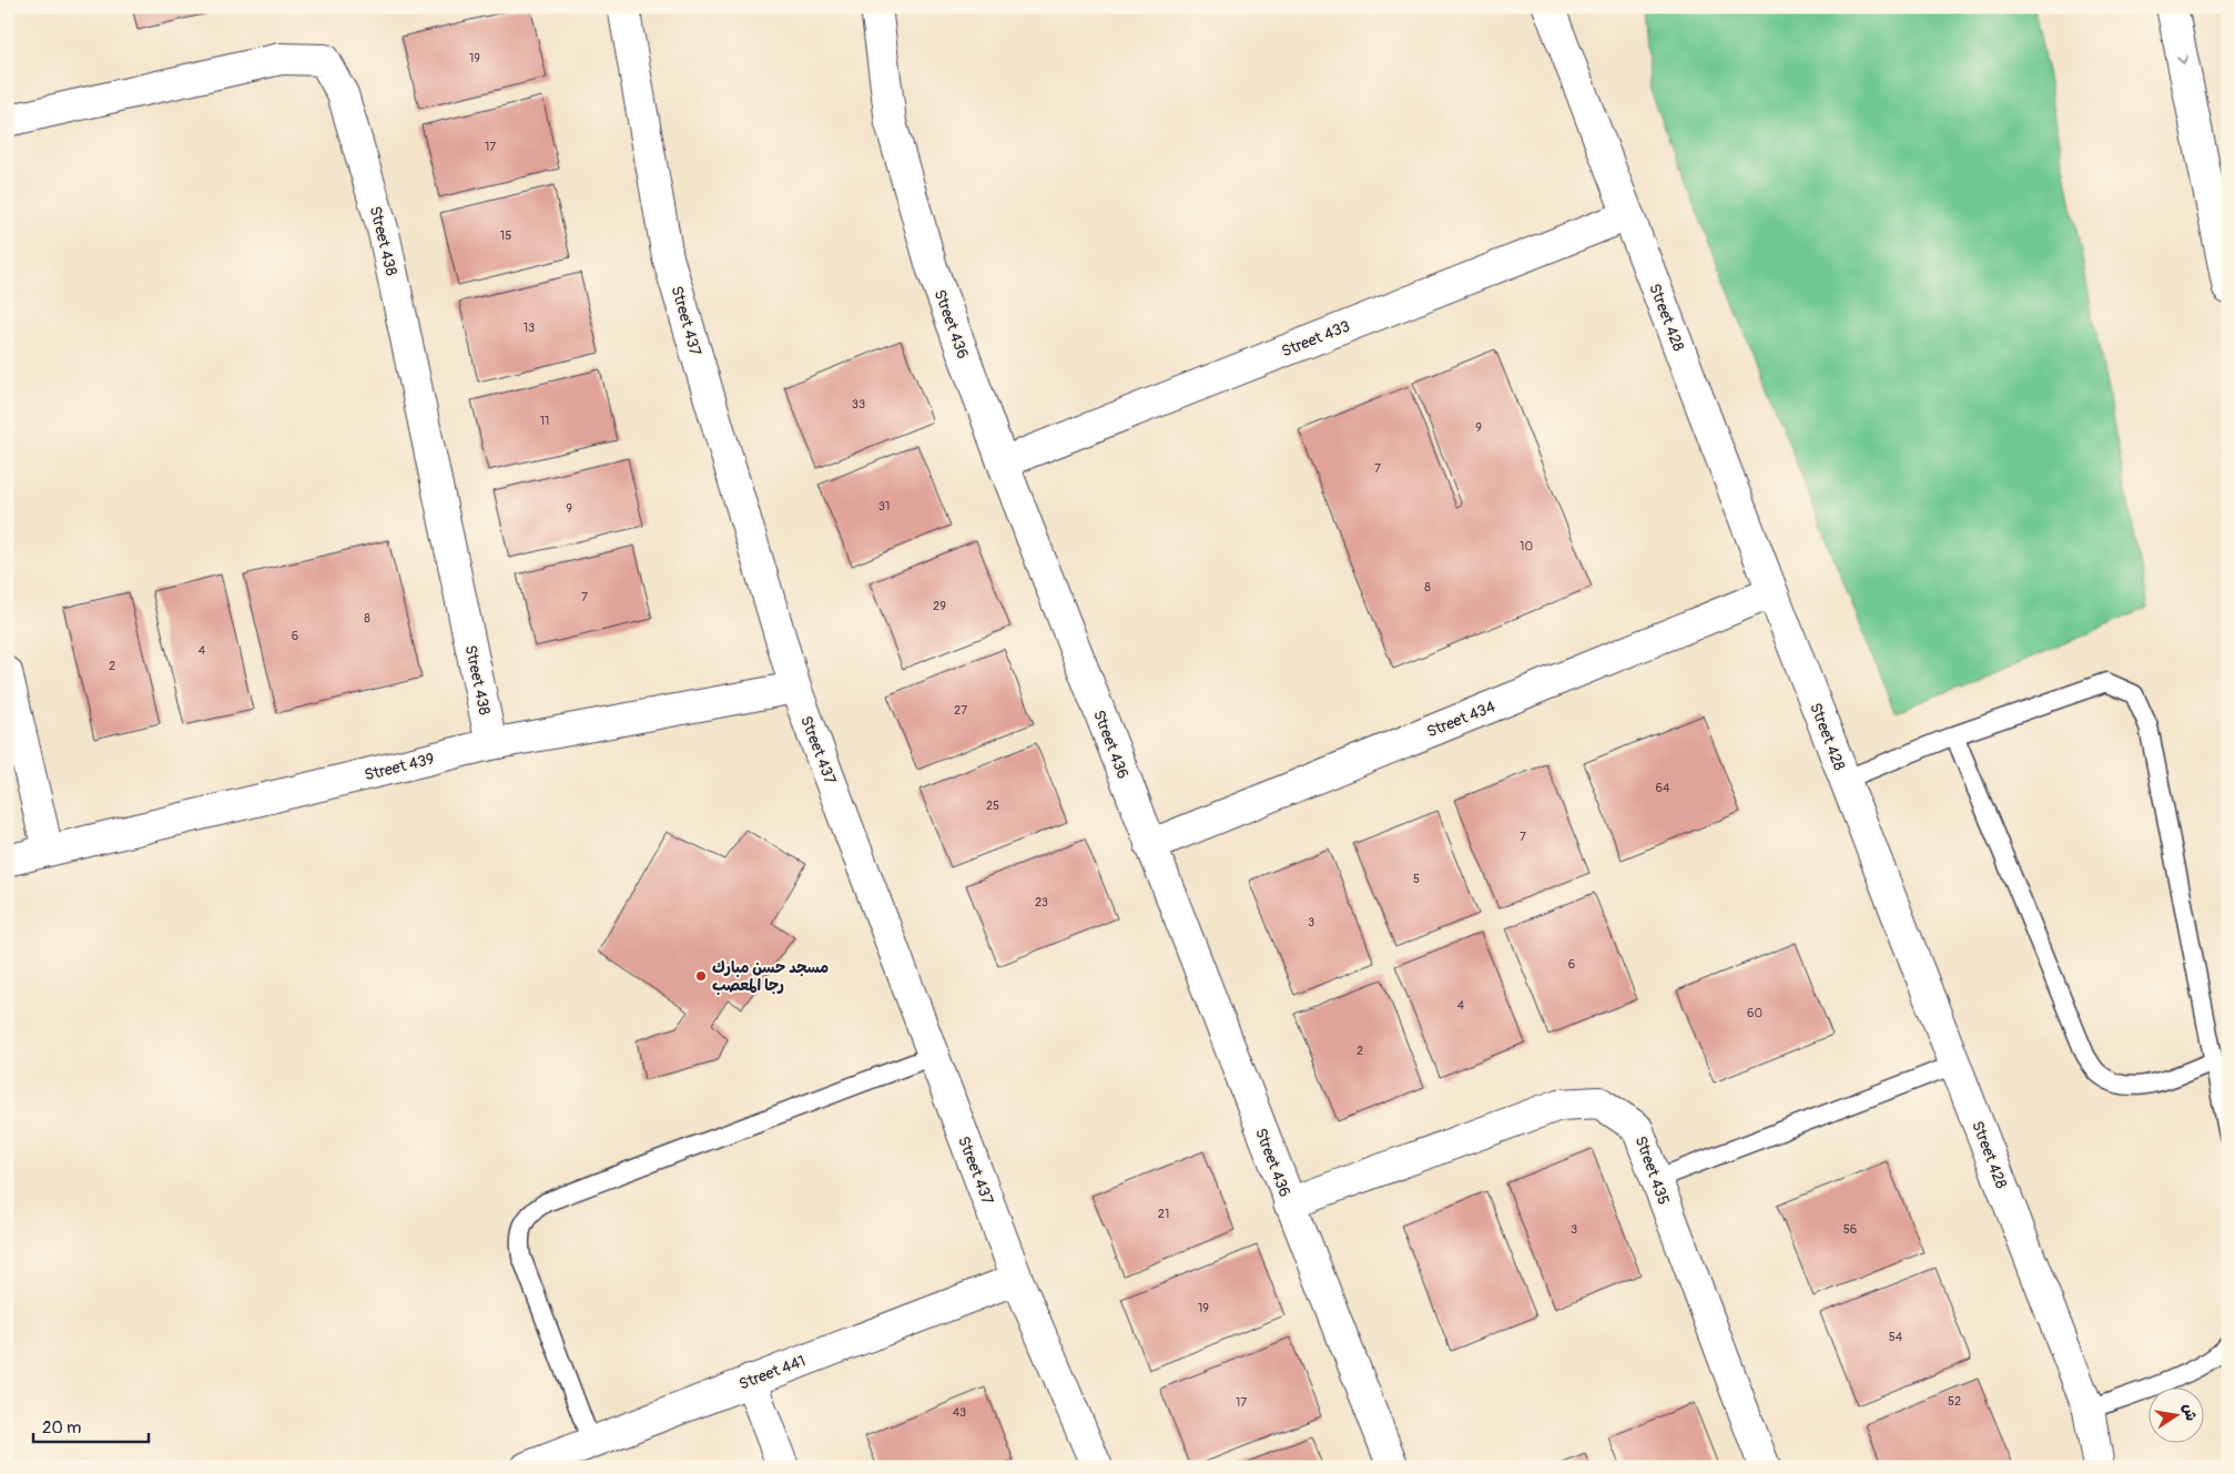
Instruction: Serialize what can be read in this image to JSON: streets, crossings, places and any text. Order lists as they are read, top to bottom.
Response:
{
  "streets": {
    "street": [
      "Street 438",
      "Street 428",
      "Street 437",
      "Street 436",
      "Street 433",
      "Street 434",
      "Street 439",
      "Street 435",
      "Street 441"
    ]
  },
  "crossings": [
    ["Street 438", "Street 439"],
    ["Street 428", "Street 433"],
    ["Street 428", "Street 434"],
    ["Street 437", "Street 439"],
    ["Street 437", "Street 441"],
    ["Street 436", "Street 433"],
    ["Street 436", "Street 434"],
    ["Street 436", "Street 435"]
  ],
  "places": ["مسجد حسن مبارك رجا المعصب"],
  "house_numbers": [
    "19",
    "17",
    "15",
    "13",
    "33",
    "11",
    "9",
    "7",
    "31",
    "9",
    "10",
    "8",
    "7",
    "29",
    "8",
    "6",
    "4",
    "2",
    "27",
    "64",
    "25",
    "7",
    "5",
    "23",
    "3",
    "6",
    "4",
    "60",
    "2",
    "21",
    "3",
    "56",
    "19",
    "54",
    "52",
    "17",
    "43"
  ],
  "scale_bar": "20 m",
  "north": "right"
}
